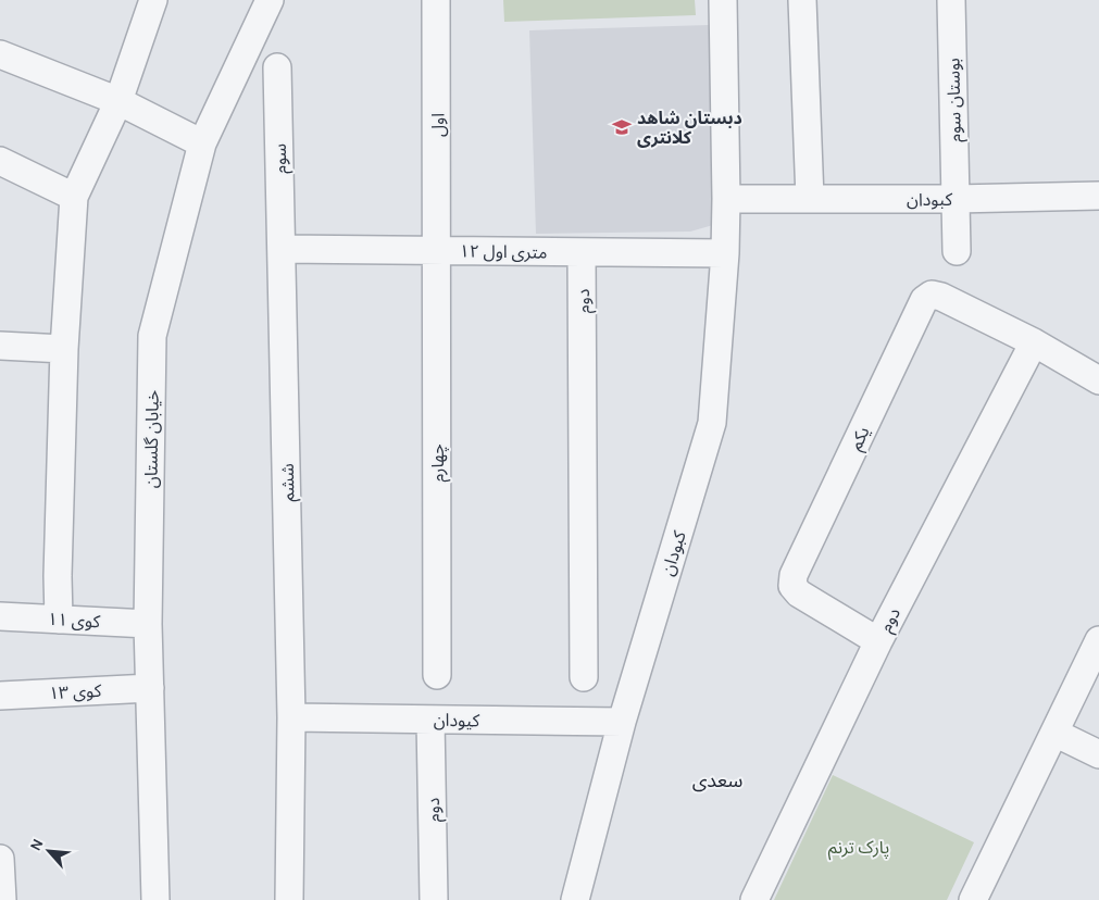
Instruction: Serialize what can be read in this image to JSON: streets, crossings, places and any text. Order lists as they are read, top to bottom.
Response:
{
  "streets": {
    "street": [
      "بوستان سوم",
      "اول",
      "سوم",
      "کبودان",
      "۱۲ متری اول",
      "دوم",
      "یکم",
      "خیابان گلستان",
      "چهارم",
      "ششم",
      "کوی ۱۱",
      "کوی ۱۳",
      "کیودان"
    ]
  },
  "crossings": [
    ["بوستان سوم", "کبودان"],
    ["اول", "۱۲ متری اول"],
    ["اول", "چهارم"],
    ["سوم", "۱۲ متری اول"],
    ["سوم", "ششم"],
    ["کبودان", "۱۲ متری اول"],
    ["کبودان", "کیودان"],
    ["۱۲ متری اول", "دوم"],
    ["۱۲ متری اول", "چهارم"],
    ["۱۲ متری اول", "ششم"],
    ["دوم", "یکم"],
    ["دوم", "کیودان"],
    ["خیابان گلستان", "کوی ۱۱"],
    ["خیابان گلستان", "کوی ۱۳"],
    ["ششم", "کیودان"]
  ],
  "districts": ["سعدی"],
  "parks": ["پارک ترنم"],
  "places": {
    "school or university": ["دبستان شاهد کلانتری"]
  },
  "north": "top left"
}
